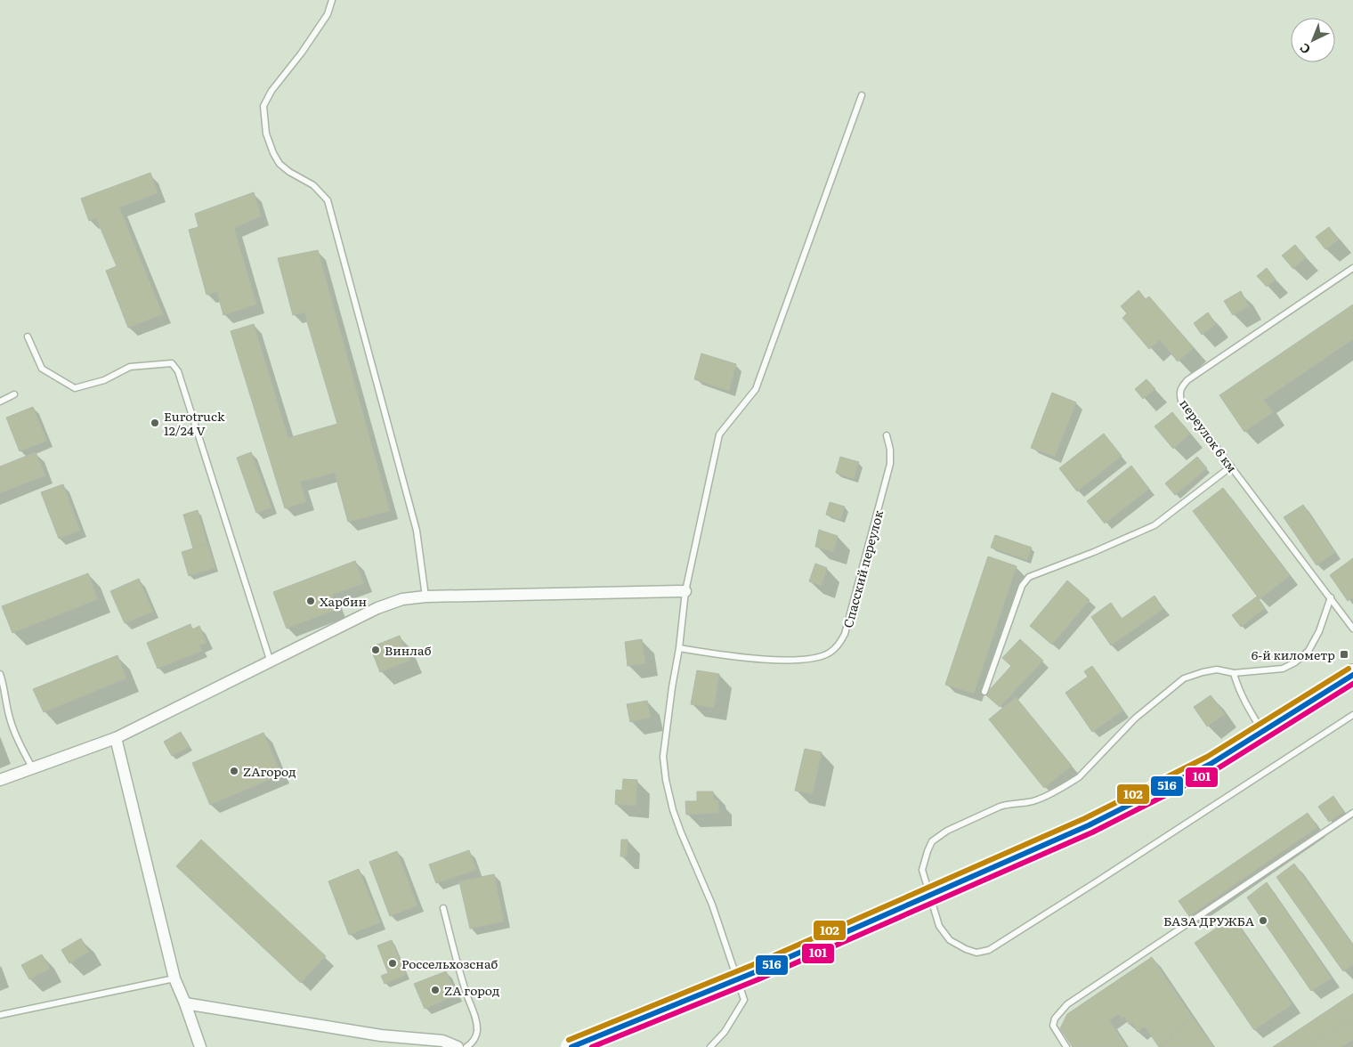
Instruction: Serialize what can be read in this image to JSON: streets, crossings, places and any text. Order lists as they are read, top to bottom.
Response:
{
  "streets": {
    "lane": ["переулок 6 км", "Спасский переулок"]
  },
  "places": {
    "other": [
      "Eurotruck 12/24 V",
      "Харбин",
      "Винлаб",
      "ZAгород",
      "БАЗА ДРУЖБА",
      "Россельхозснаб",
      "ZA город"
    ],
    "transit": ["6-й километр"]
  },
  "lines": ["transit line 102", "transit line 516", "transit line 101"],
  "north": "bottom left"
}
